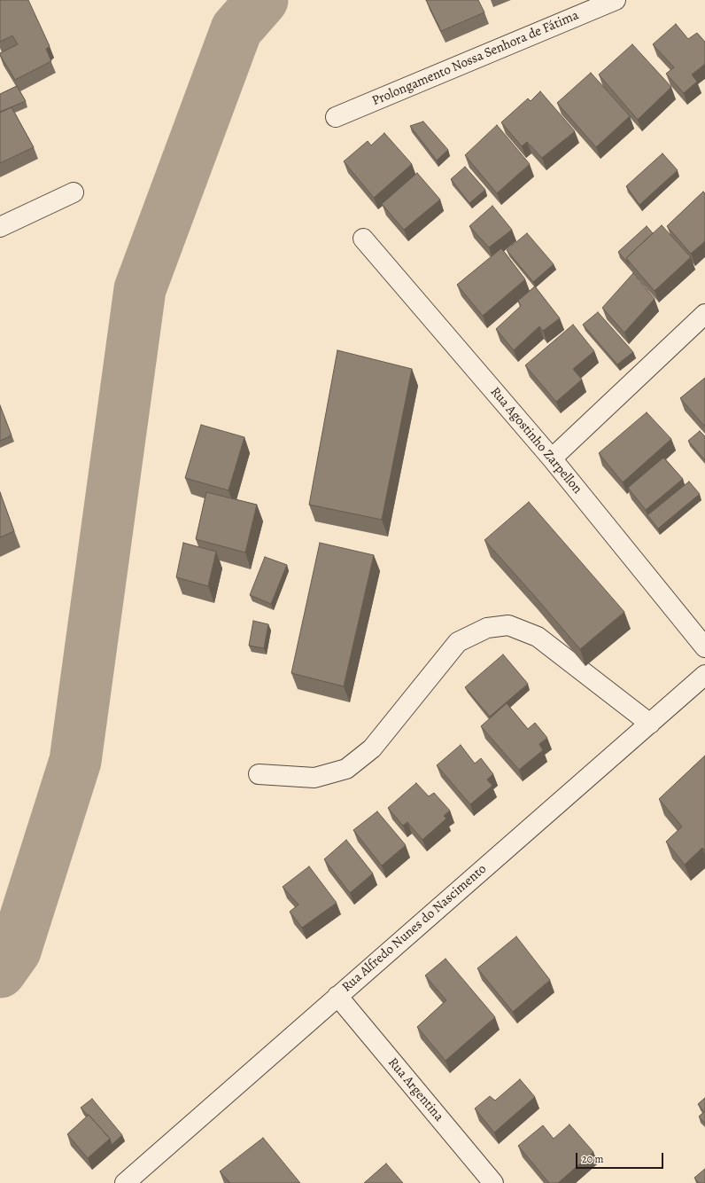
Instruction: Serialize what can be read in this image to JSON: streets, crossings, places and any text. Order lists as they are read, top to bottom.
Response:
{
  "streets": {
    "street": [
      "Prolongamento Nossa Senhora de Fátima",
      "Rua Agostinho Zarpellon",
      "Rua Alfredo Nunes do Nascimento",
      "Rua Argentina"
    ]
  },
  "crossings": [
    ["Rua Alfredo Nunes do Nascimento", "Rua Argentina"]
  ],
  "scale_bar": "20 m"
}
